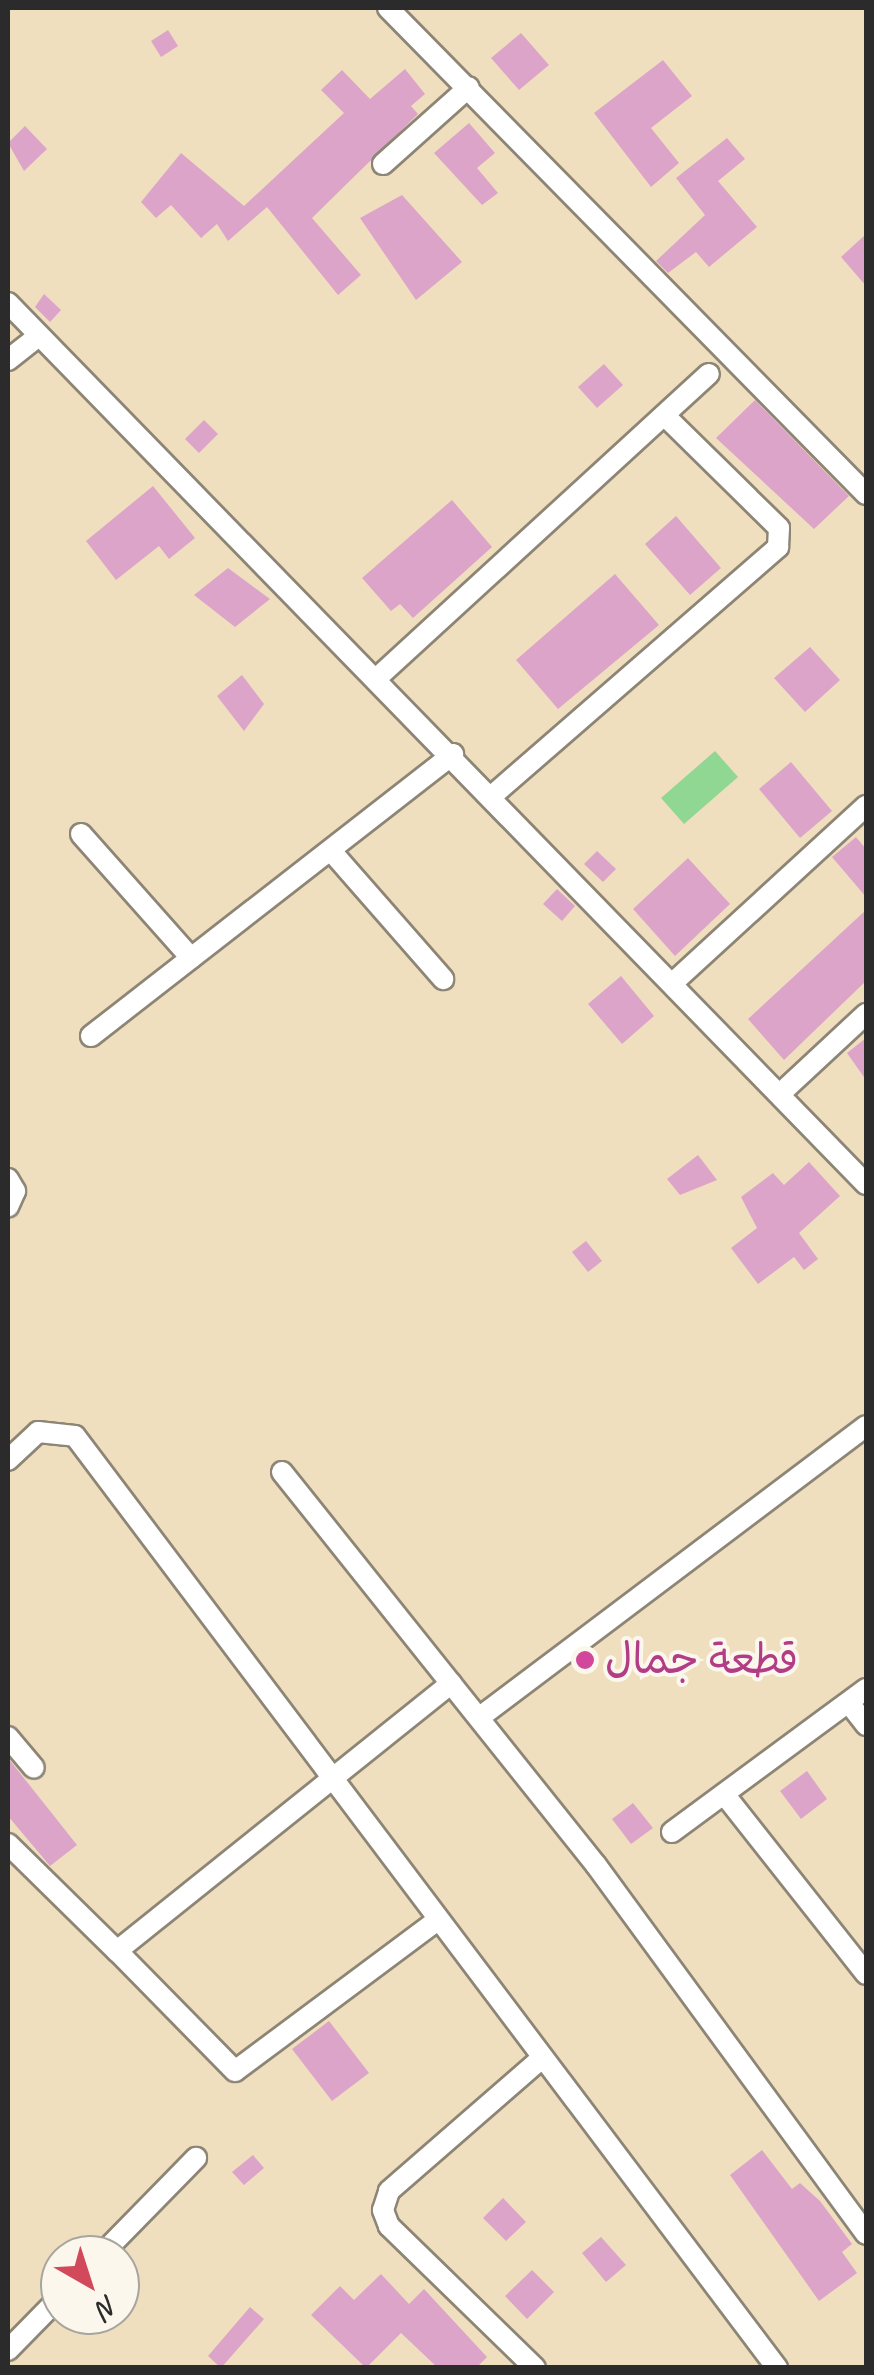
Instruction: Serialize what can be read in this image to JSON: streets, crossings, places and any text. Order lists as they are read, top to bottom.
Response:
{
  "places": ["قطعة جمال"],
  "north": "bottom right"
}
